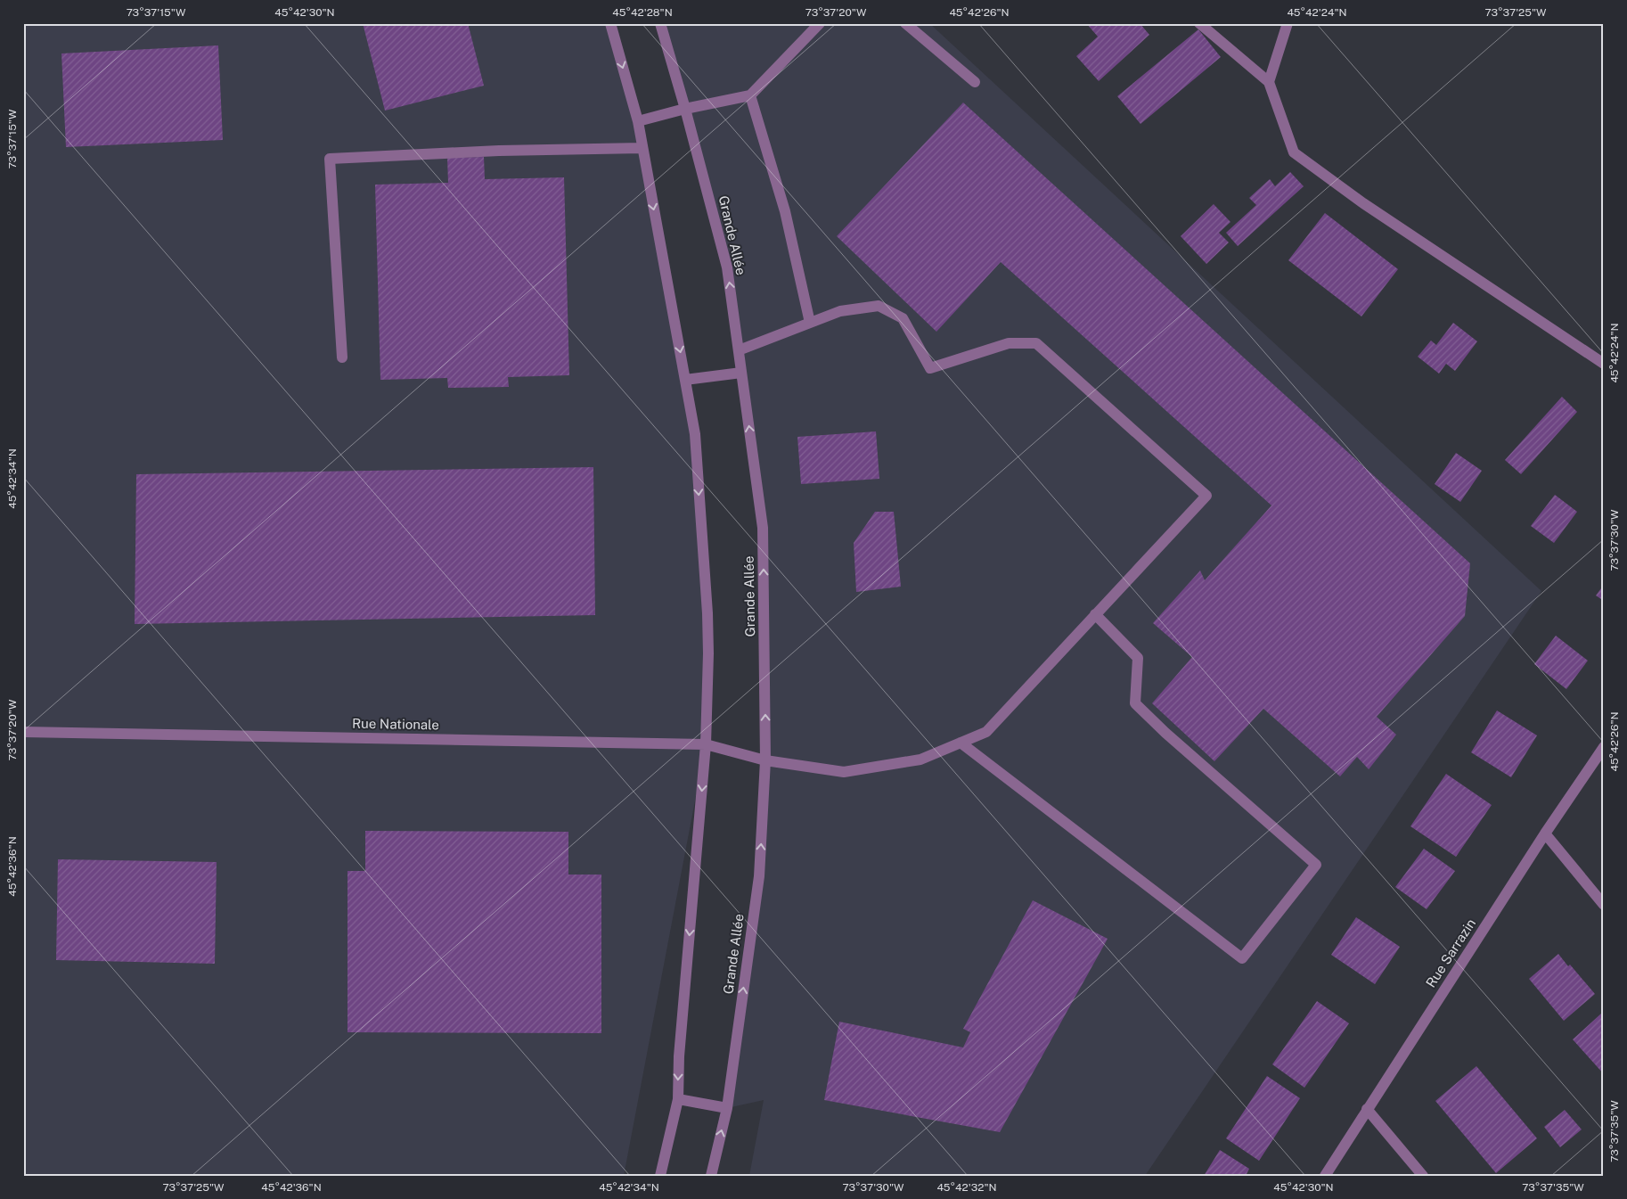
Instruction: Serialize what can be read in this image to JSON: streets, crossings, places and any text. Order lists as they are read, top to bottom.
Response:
{
  "streets": {
    "street": ["Grande Allée", "Rue Nationale", "Rue Sarrazin"]
  },
  "crossings": [
    ["Grande Allée", "Rue Nationale"]
  ],
  "coordinates": [
    "73°37'15\"W",
    "45°42'30\"N",
    "45°42'28\"N",
    "73°37'20\"W",
    "45°42'26\"N",
    "45°42'24\"N",
    "73°37'25\"W",
    "45°42'34\"N",
    "73°37'30\"W",
    "45°42'36\"N",
    "73°37'35\"W",
    "45°42'32\"N"
  ]
}
